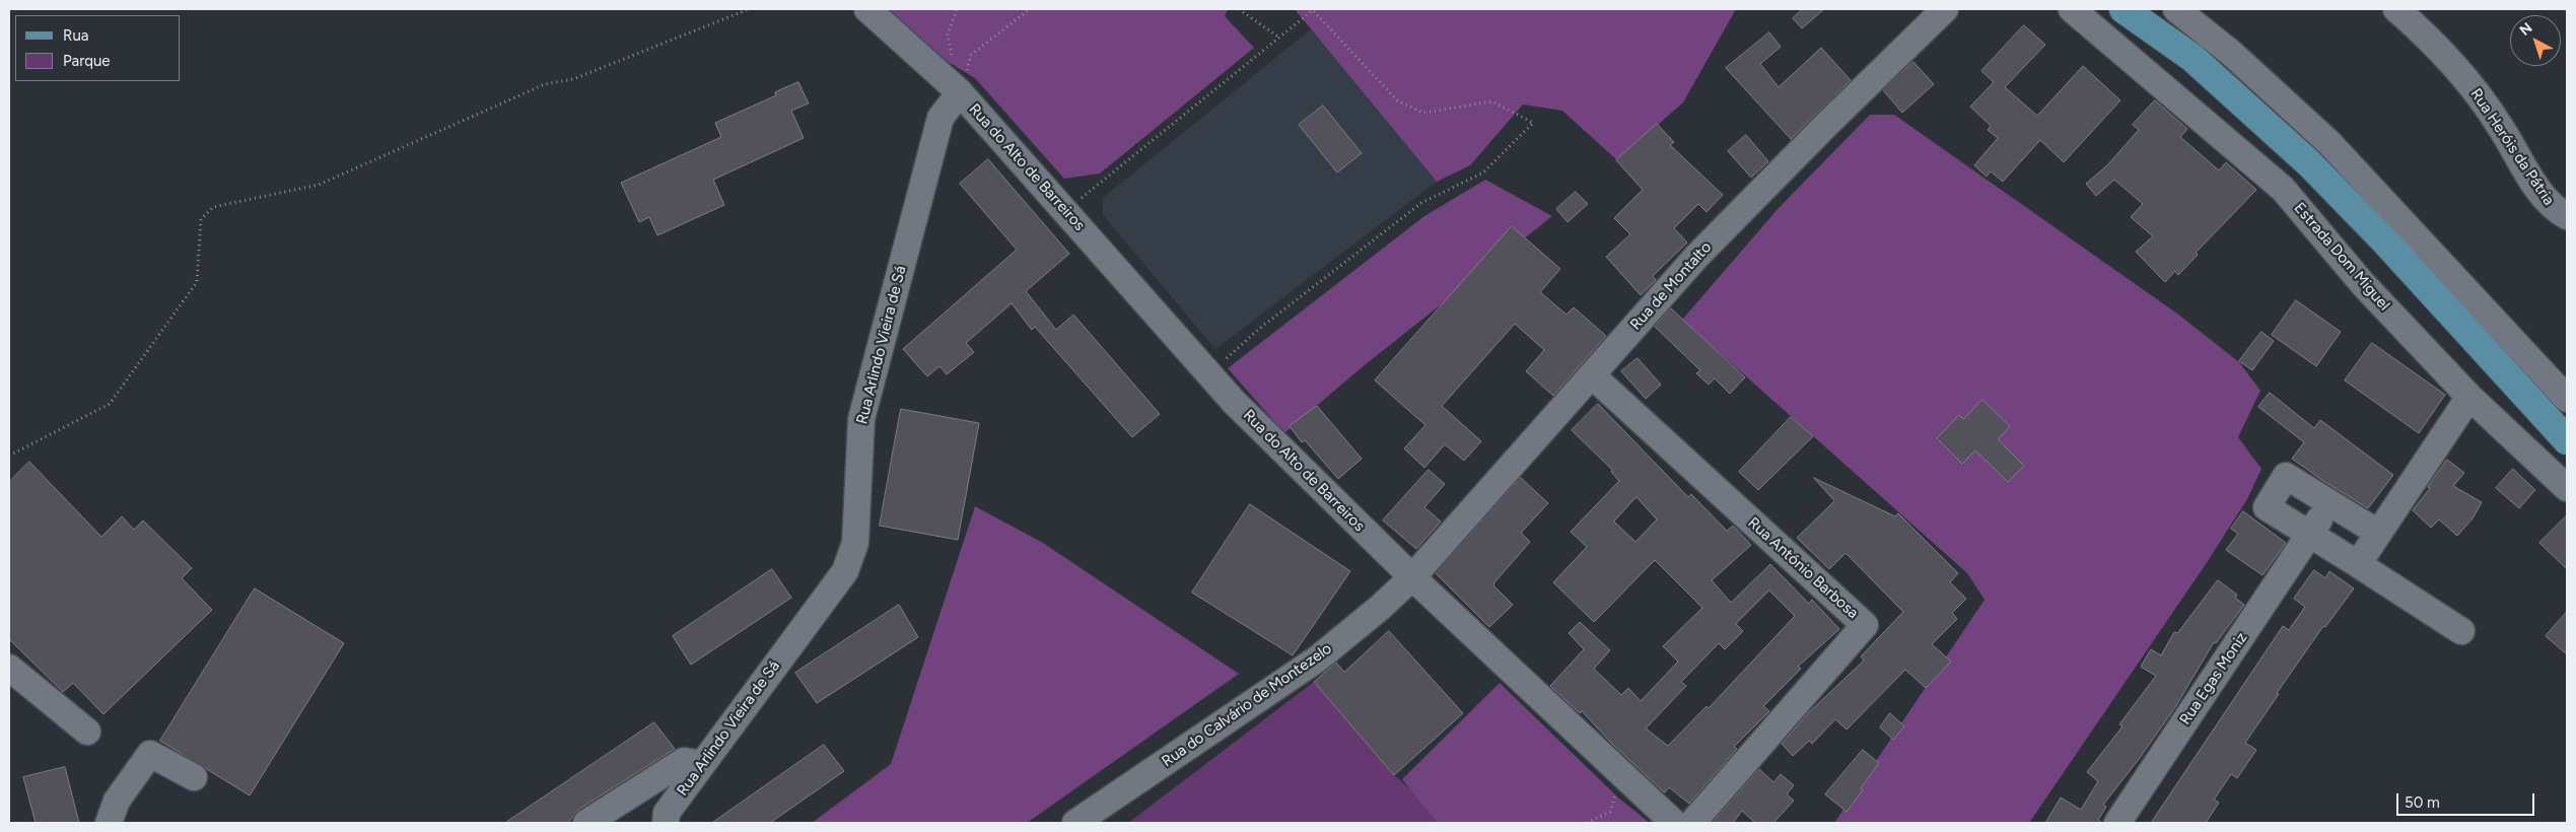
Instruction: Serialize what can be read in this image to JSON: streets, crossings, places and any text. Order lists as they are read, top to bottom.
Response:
{
  "streets": {
    "street": [
      "Rua Heróis da Pátria",
      "Rua do Alto de Barreiros",
      "Estrada Dom Miguel",
      "Rua de Montalto",
      "Rua Arlindo Vieira de Sá",
      "Rua António Barbosa",
      "Rua Egas Moniz",
      "Rua do Calvário de Montezelo"
    ]
  },
  "crossings": [
    ["Rua do Alto de Barreiros", "Rua de Montalto"],
    ["Rua do Alto de Barreiros", "Rua Arlindo Vieira de Sá"],
    ["Rua do Alto de Barreiros", "Rua do Calvário de Montezelo"],
    ["Rua de Montalto", "Rua António Barbosa"],
    ["Rua de Montalto", "Rua do Calvário de Montezelo"]
  ],
  "legend": ["Rua", "Parque"],
  "scale_bar": "50 m",
  "north": "top left"
}
